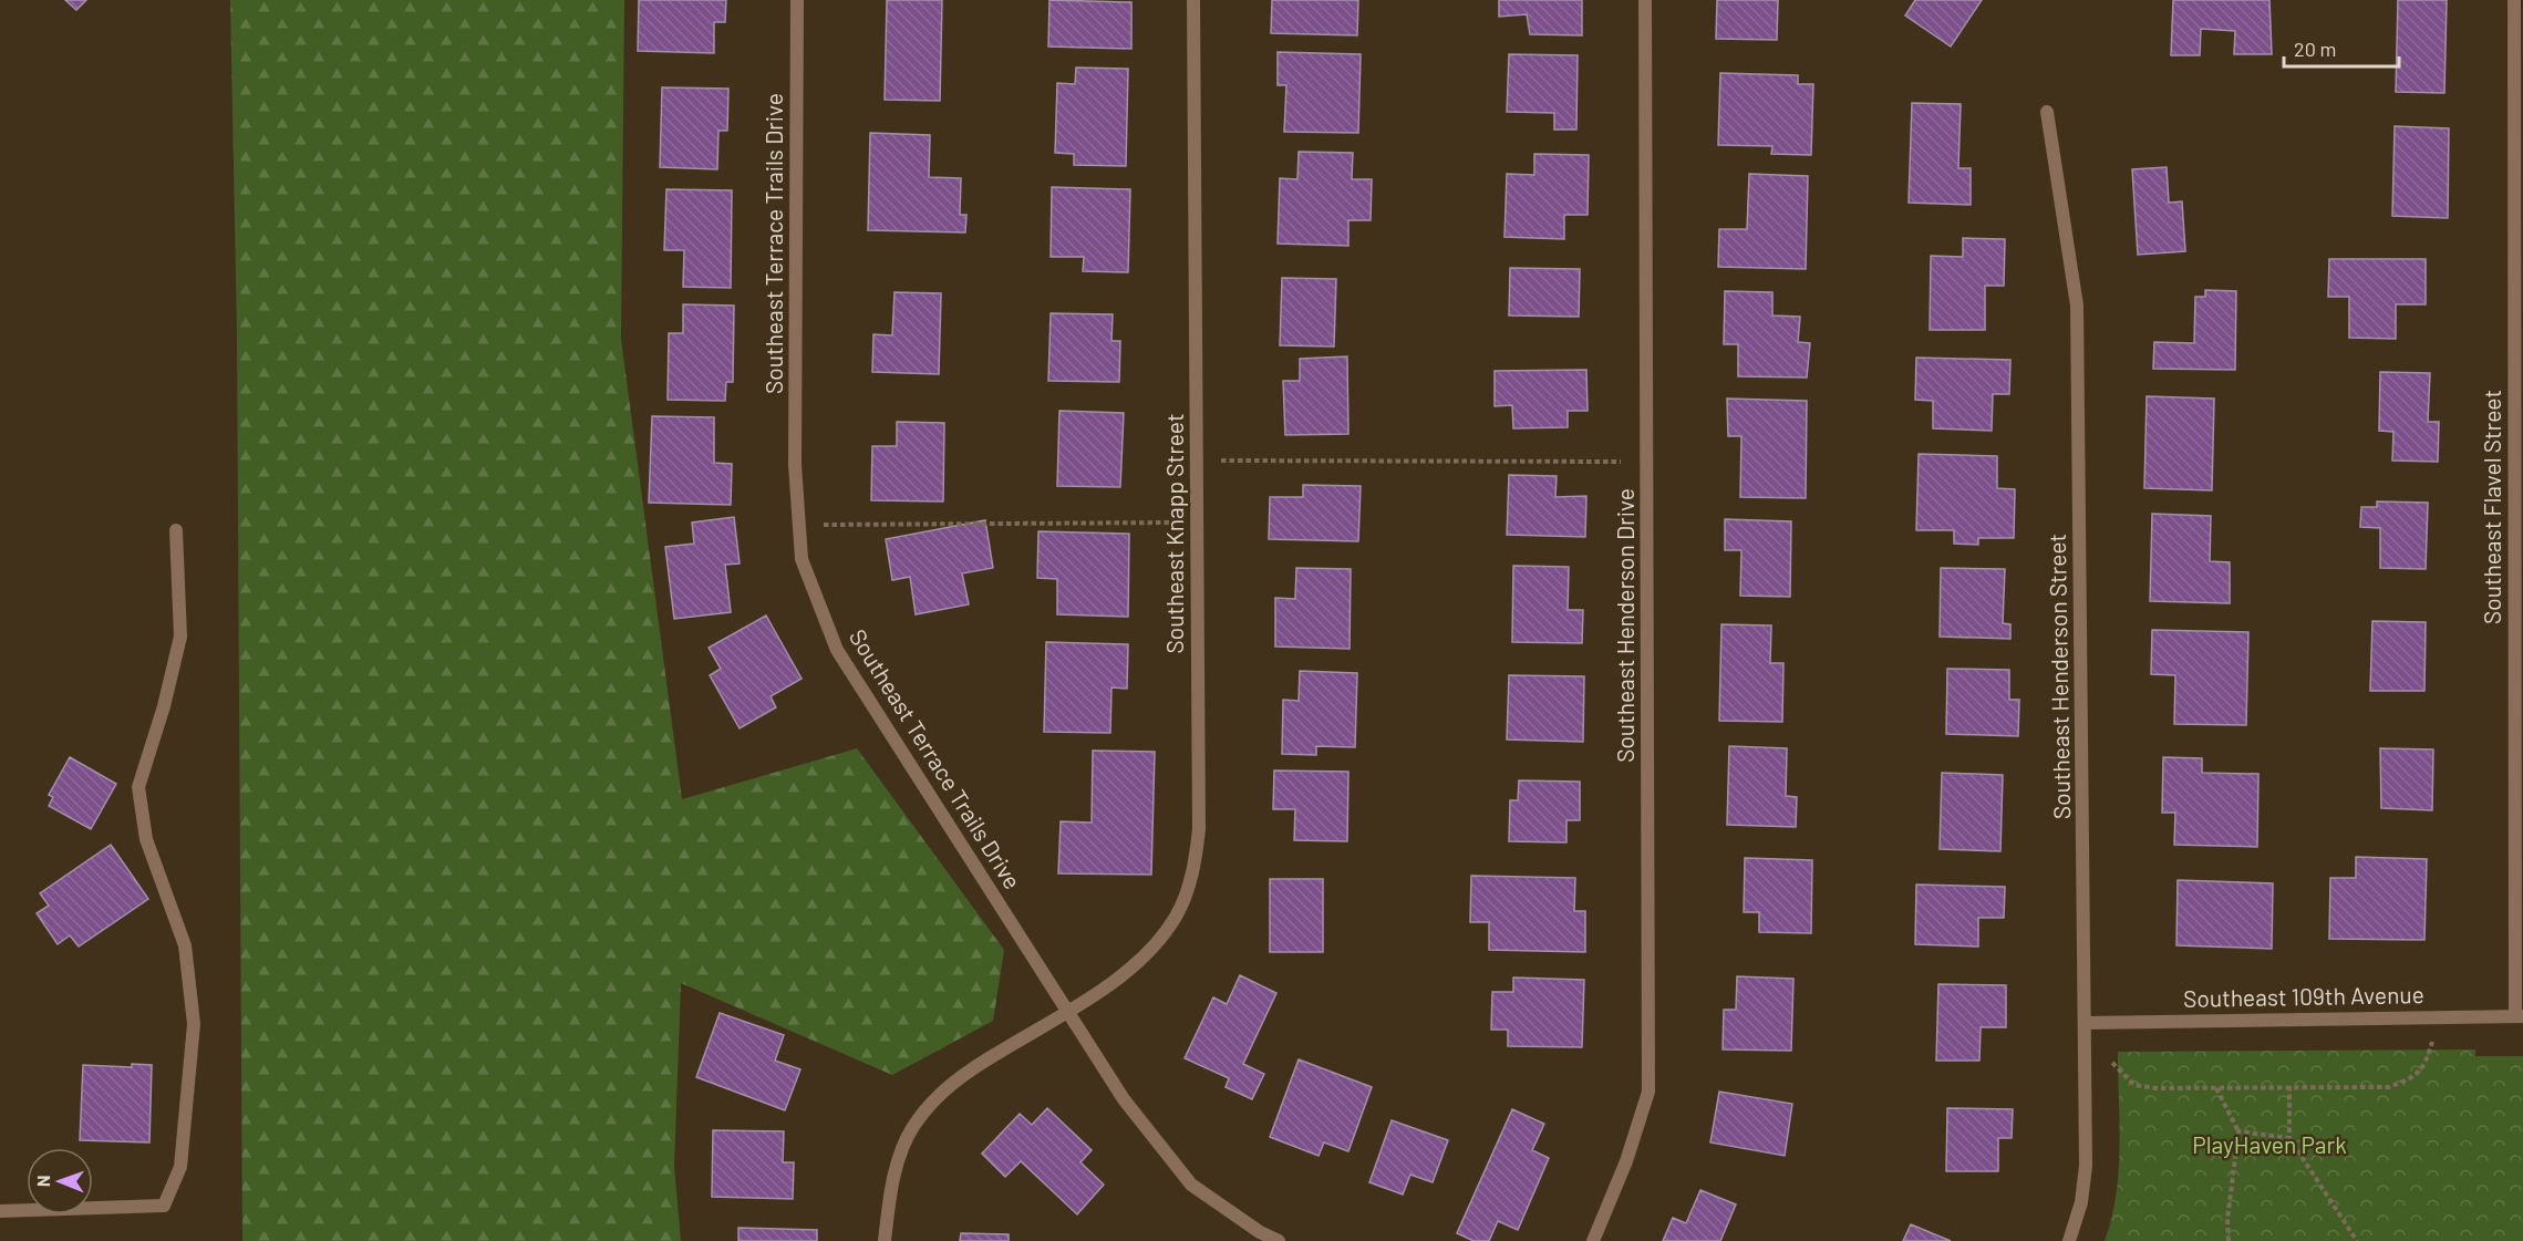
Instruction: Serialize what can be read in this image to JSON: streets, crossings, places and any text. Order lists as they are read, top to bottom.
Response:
{
  "streets": {
    "street": [
      "Southeast Terrace Trails Drive",
      "Southeast Flavel Street",
      "Southeast Knapp Street",
      "Southeast Henderson Drive",
      "Southeast Henderson Street",
      "Southeast 109th Avenue"
    ]
  },
  "crossings": [
    ["Southeast Terrace Trails Drive", "Southeast Knapp Street"],
    ["Southeast Flavel Street", "Southeast 109th Avenue"],
    ["Southeast Henderson Street", "Southeast 109th Avenue"]
  ],
  "parks": ["PlayHaven Park"],
  "scale_bar": "20 m",
  "north": "left"
}
